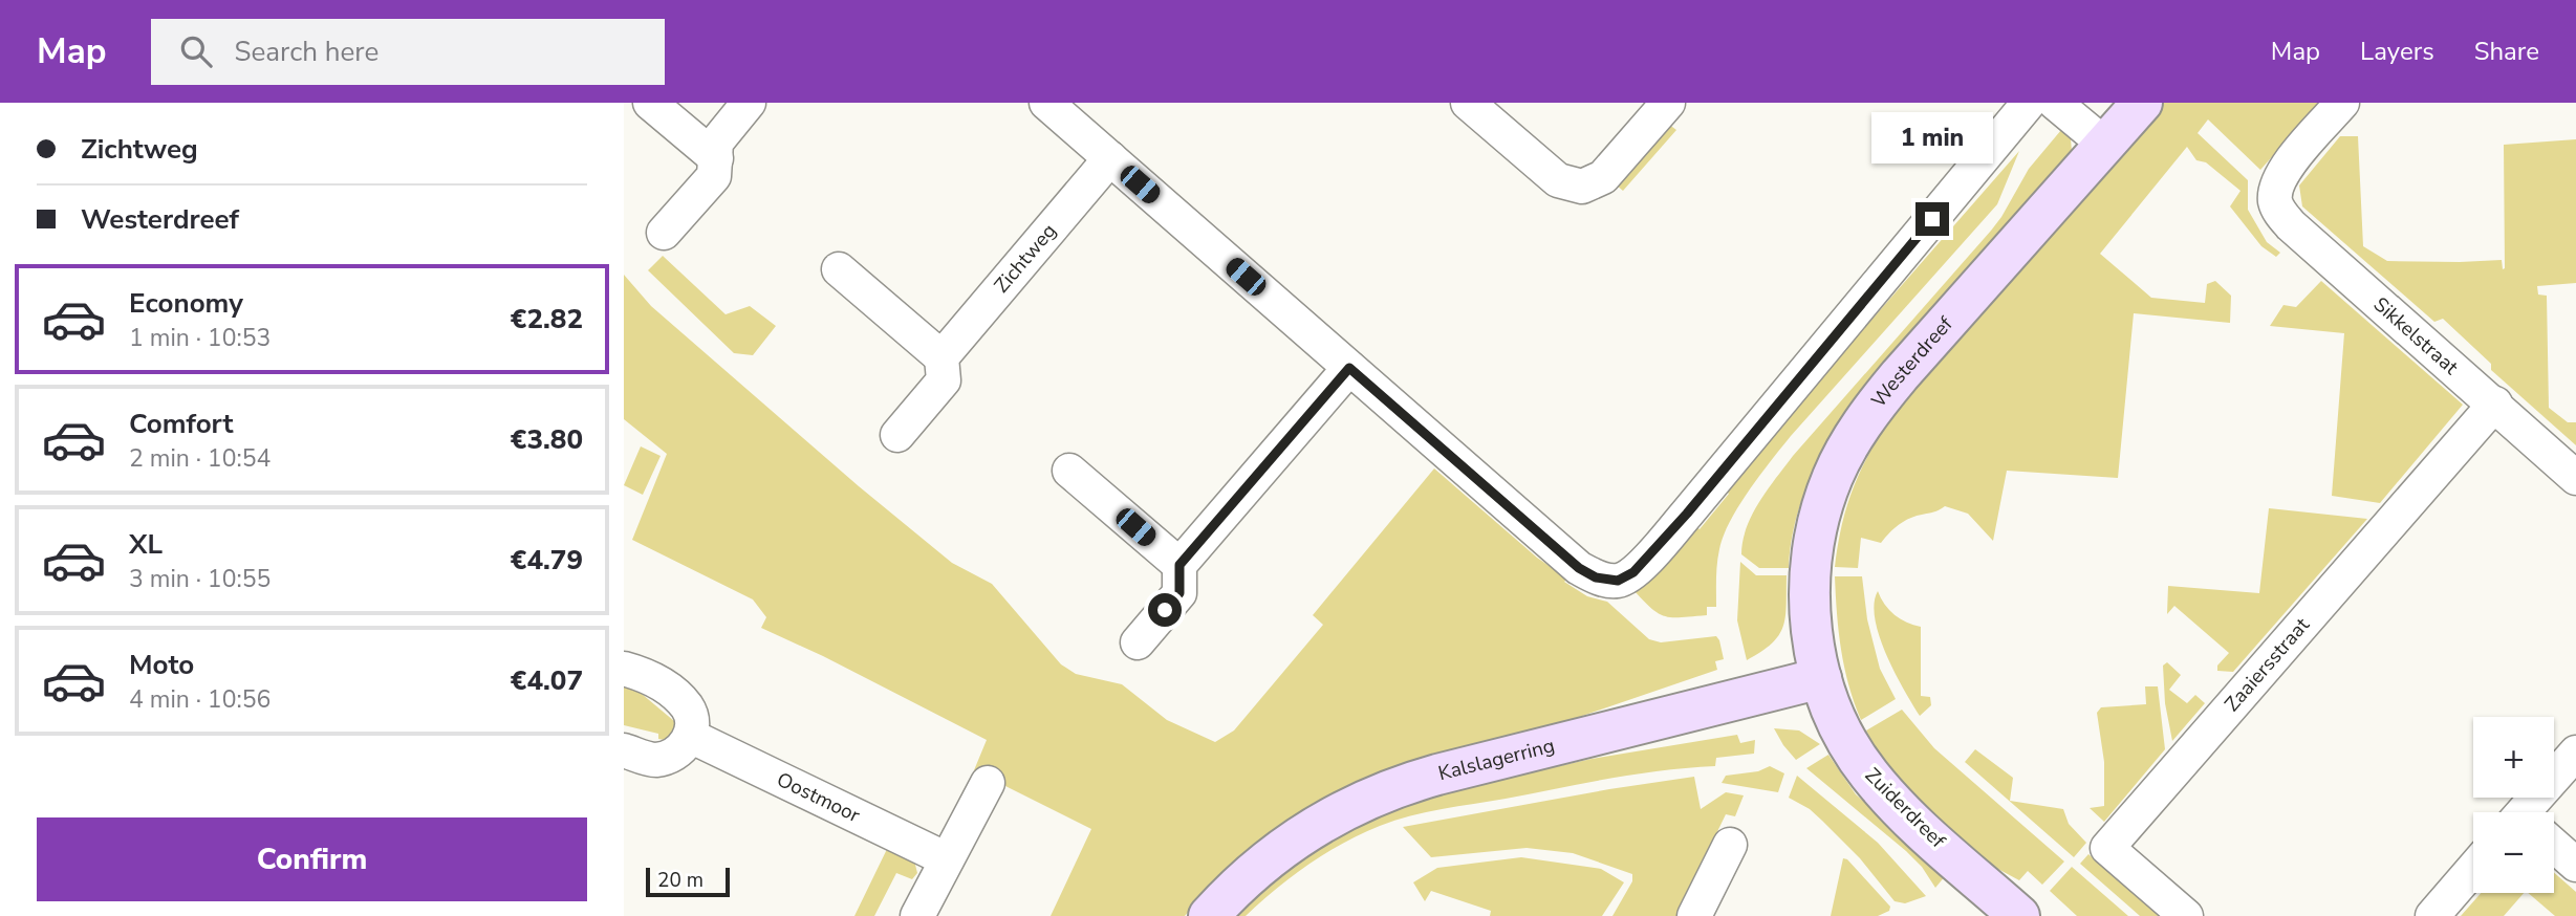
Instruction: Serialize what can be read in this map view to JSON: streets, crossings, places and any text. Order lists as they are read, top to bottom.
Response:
{
  "streets": {
    "street": [
      "Zichtweg",
      "Sikkelstraat",
      "Westerdreef",
      "Zaaiersstraat",
      "Kalslagerring",
      "Oostmoor",
      "Zuiderdreef"
    ]
  },
  "crossings": [
    ["Sikkelstraat", "Zaaiersstraat"],
    ["Westerdreef", "Kalslagerring"],
    ["Westerdreef", "Zuiderdreef"],
    ["Kalslagerring", "Zuiderdreef"]
  ],
  "scale_bar": "20 m",
  "page": {
    "header": "Map",
    "search": "Search here",
    "nav": ["Map", "Layers", "Share"],
    "banner": ["Zichtweg", "Westerdreef"],
    "bubble": "1 min",
    "list": [
      {
        "name": "Economy",
        "note": "1 min · 10:53",
        "value": "€2.82"
      },
      {
        "name": "Comfort",
        "note": "2 min · 10:54",
        "value": "€3.80"
      },
      {
        "name": "XL",
        "note": "3 min · 10:55",
        "value": "€4.79"
      },
      {
        "name": "Moto",
        "note": "4 min · 10:56",
        "value": "€4.07"
      }
    ],
    "map_buttons": ["+", "−"],
    "buttons": "Confirm",
    "scale": "20 m"
  }
}
